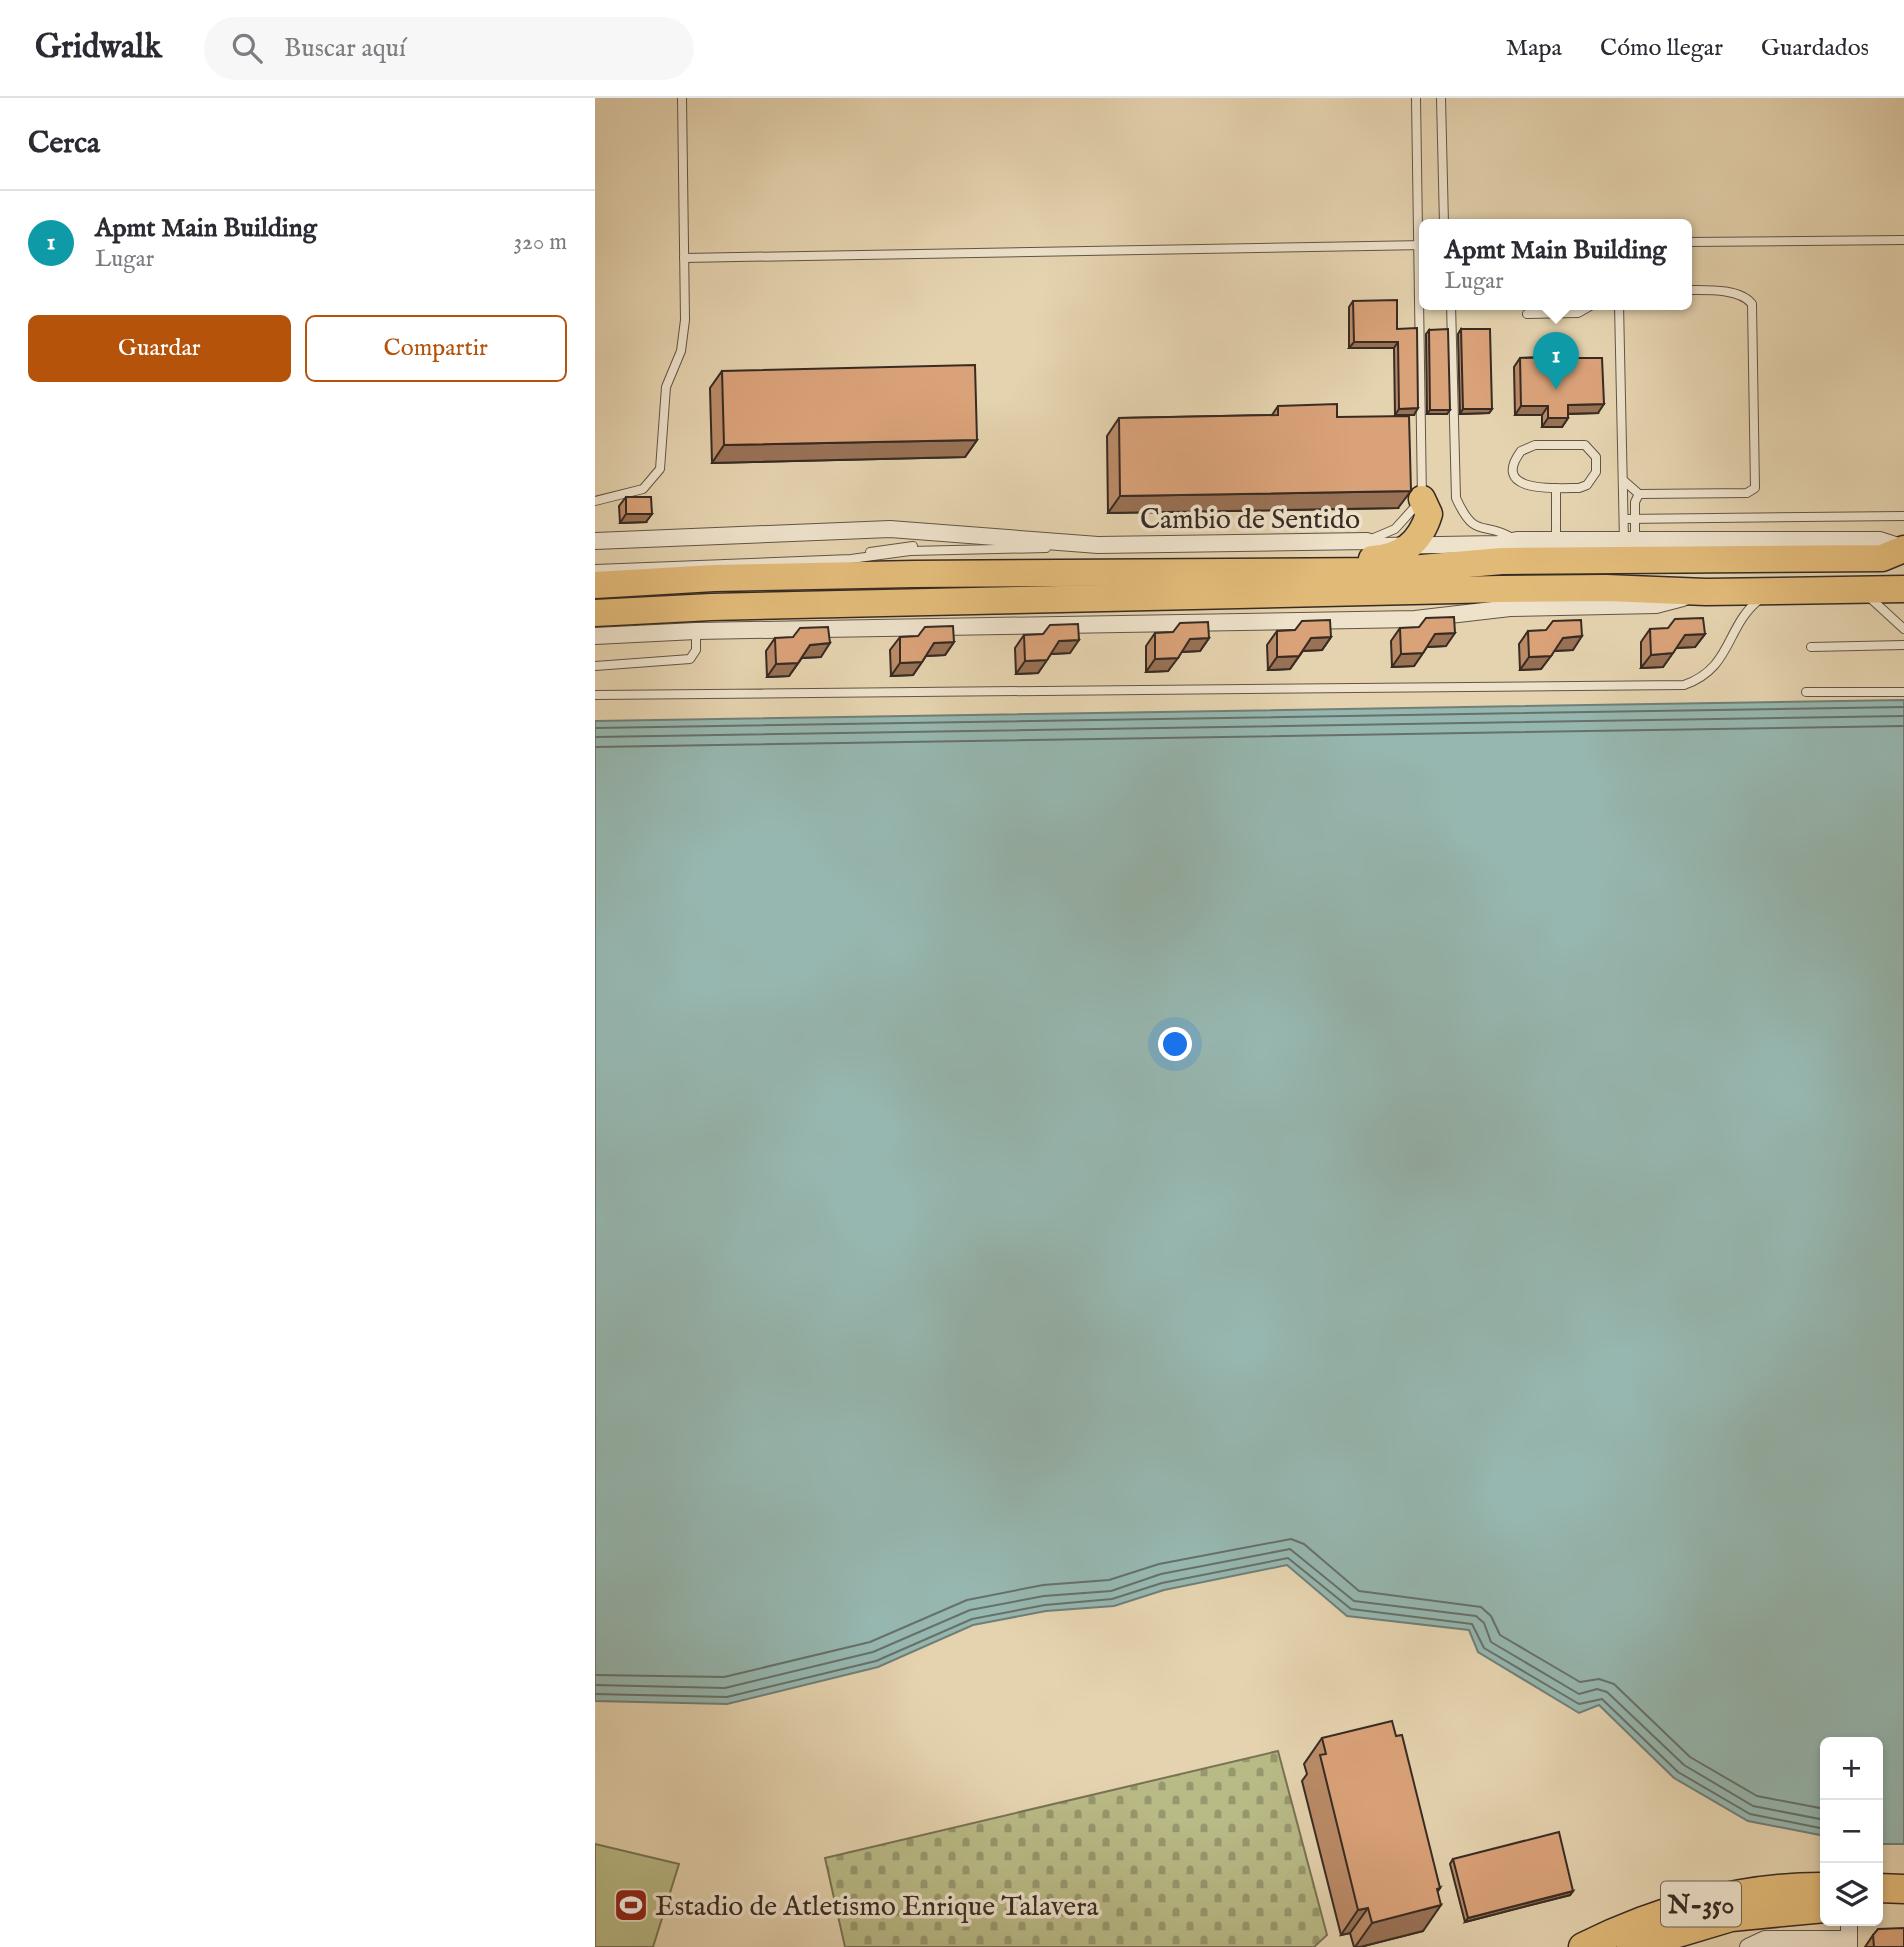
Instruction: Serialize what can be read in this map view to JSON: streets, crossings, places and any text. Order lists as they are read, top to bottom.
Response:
{
  "streets": {
    "highway": ["N-350"],
    "street": ["Cambio de Sentido"]
  },
  "places": {
    "sports": ["Estadio de Atletismo Enrique Talavera"]
  },
  "page": {
    "header": "Gridwalk",
    "search": "Buscar aquí",
    "nav": ["Mapa", "Cómo llegar", "Guardados"],
    "heading": "Cerca",
    "list": [
      {
        "mark": "1",
        "name": "Apmt Main Building",
        "note": "Lugar",
        "value": "320 m"
      }
    ],
    "popup": ["Apmt Main Building", "Lugar"],
    "buttons": ["Guardar", "Compartir"],
    "pins": "1",
    "map_buttons": ["+", "−"]
  }
}
